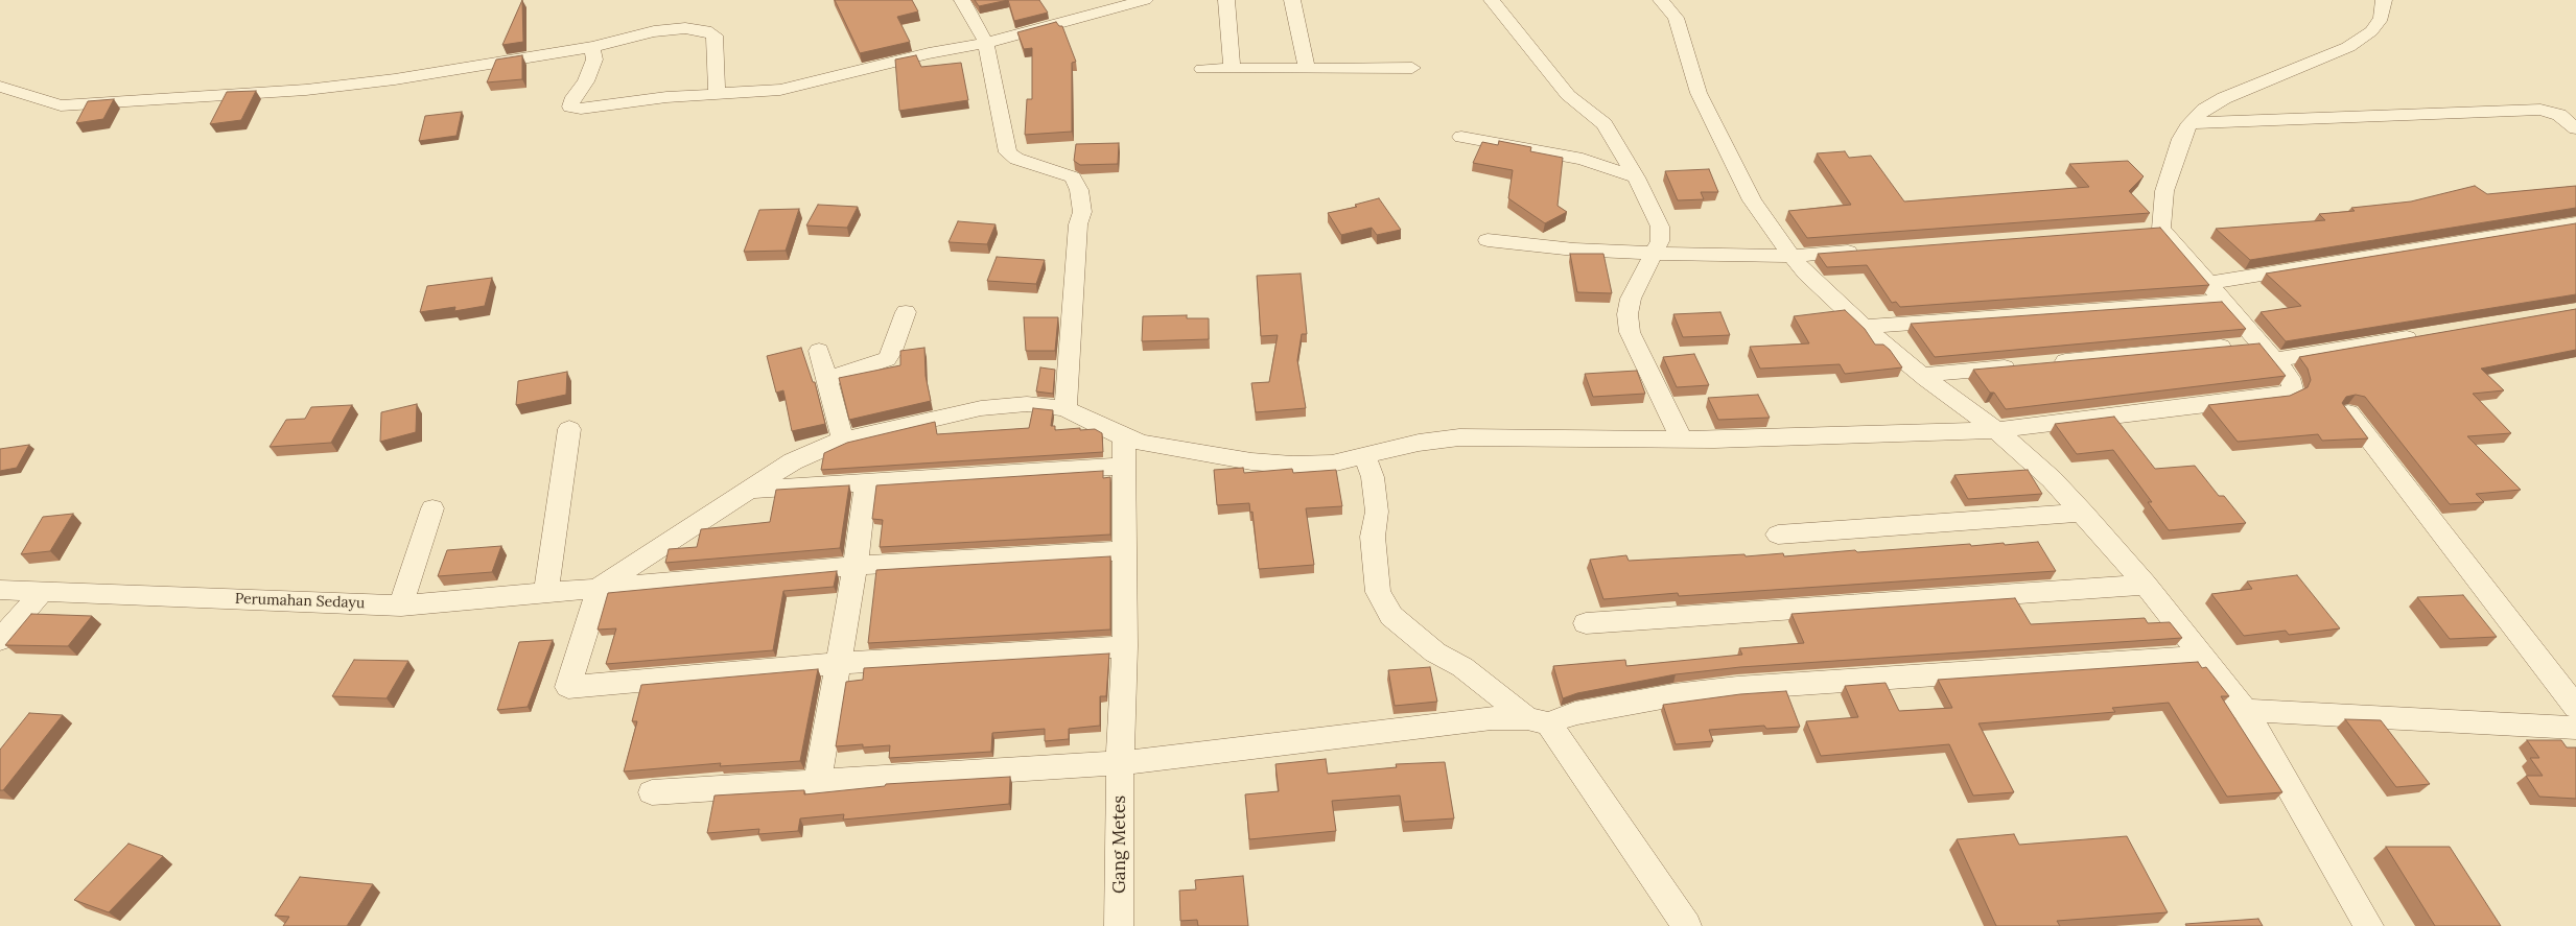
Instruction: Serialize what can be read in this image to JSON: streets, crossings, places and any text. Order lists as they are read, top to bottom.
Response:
{
  "streets": {
    "street": ["Perumahan Sedayu", "Gang Metes"]
  },
  "crossings": [
    ["Perumahan Sedayu", "Gang Metes"]
  ]
}
